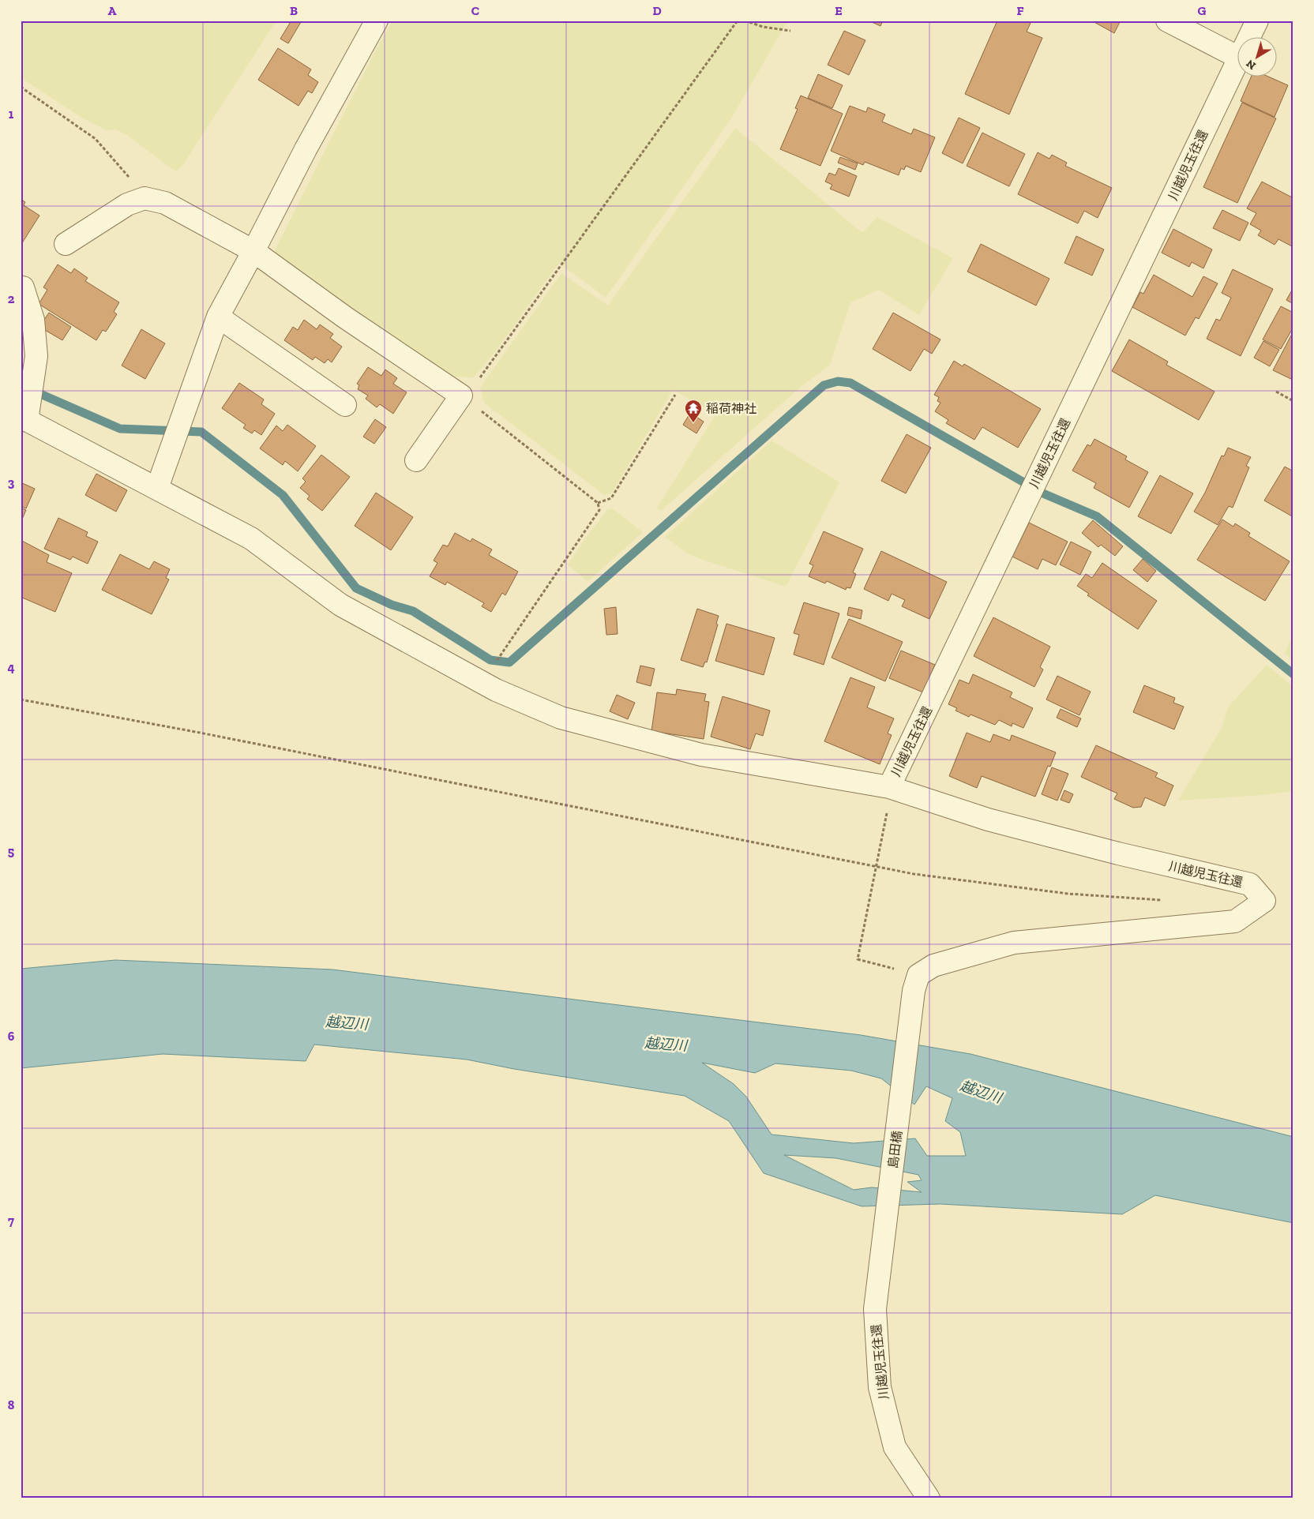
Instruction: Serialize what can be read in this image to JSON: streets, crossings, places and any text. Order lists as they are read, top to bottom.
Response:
{
  "streets": {
    "street": ["川越児玉往還", "島田橋"]
  },
  "crossings": [
    ["川越児玉往還", "島田橋"]
  ],
  "water": ["越辺川"],
  "places": {
    "temple": ["稲荷神社"]
  },
  "north": "bottom left",
  "grid": {
    "columns": [
      "A",
      "B",
      "C",
      "D",
      "E",
      "F",
      "G"
    ],
    "rows": [
      "1",
      "2",
      "3",
      "4",
      "5",
      "6",
      "7",
      "8"
    ]
  }
}
